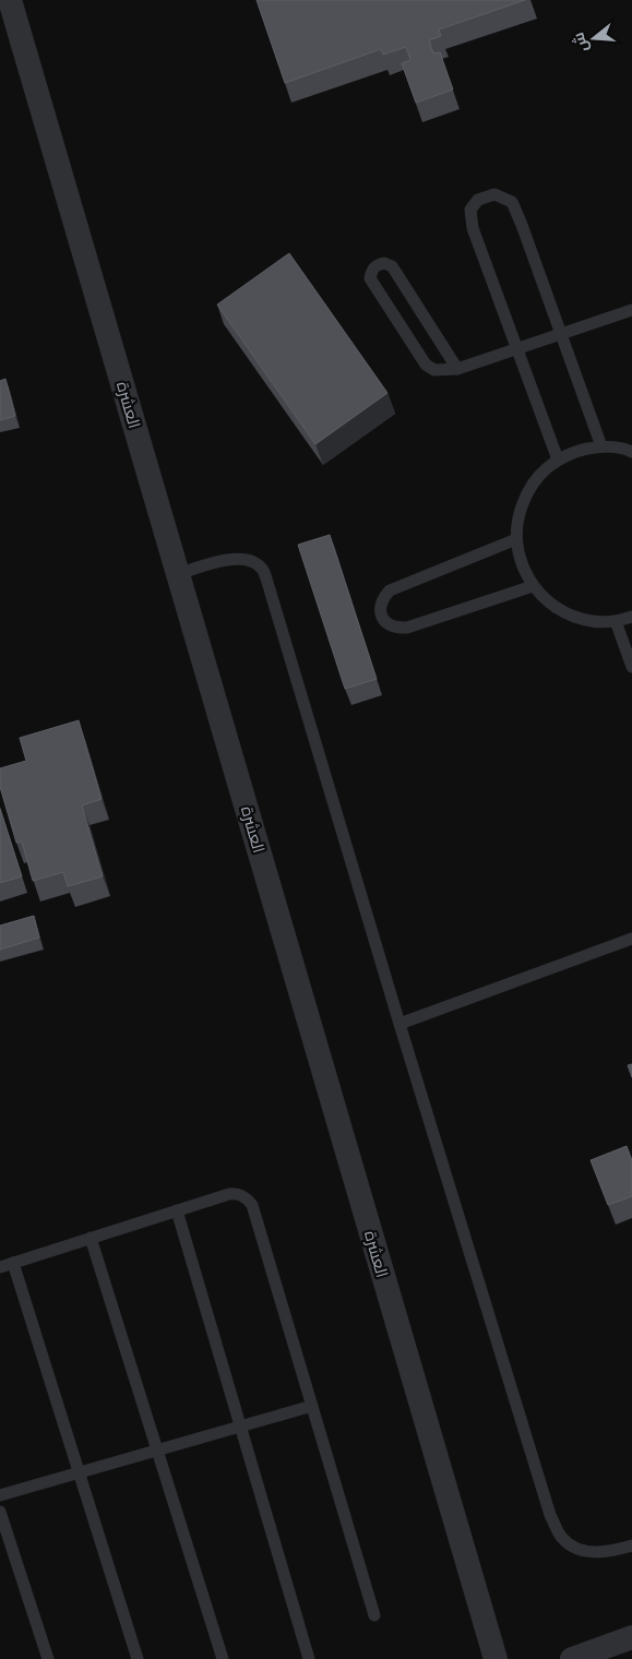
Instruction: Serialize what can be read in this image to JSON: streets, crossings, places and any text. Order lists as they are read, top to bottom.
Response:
{
  "streets": {
    "street": ["العشرة"]
  },
  "north": "left"
}
